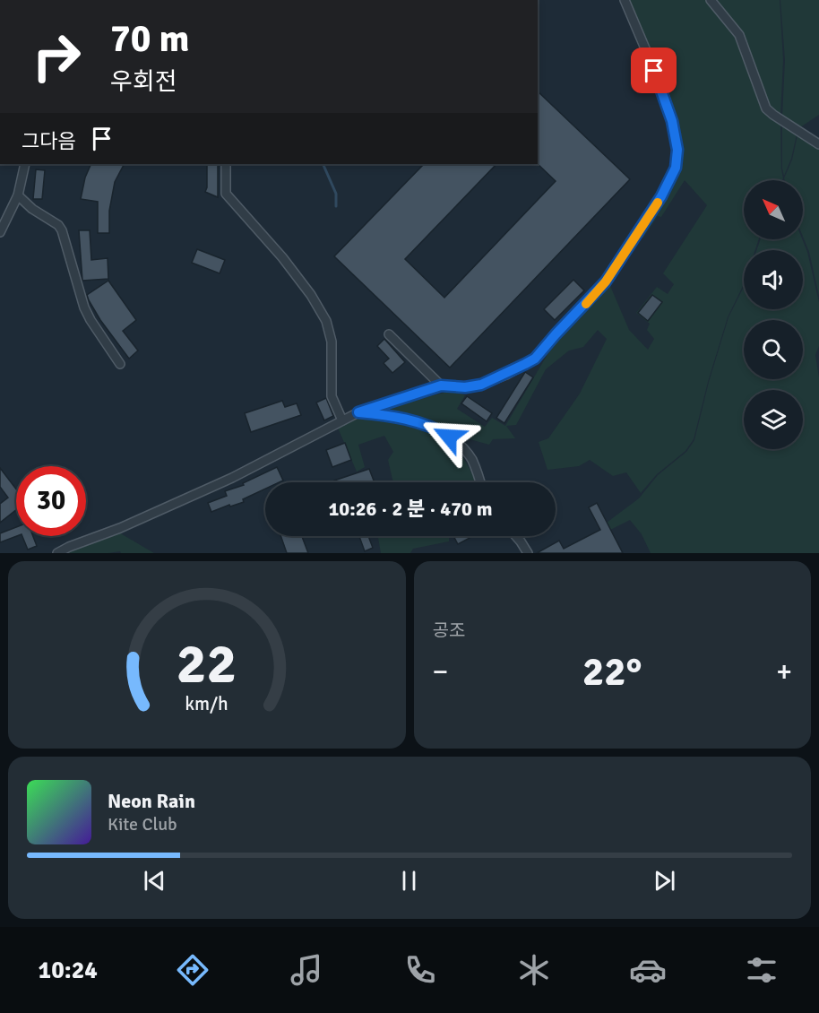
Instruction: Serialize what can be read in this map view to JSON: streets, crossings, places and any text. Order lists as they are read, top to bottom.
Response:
{
  "north": "top left",
  "page": {
    "turn": ["70 m", "우회전"],
    "then": "그다음",
    "limit": "30",
    "trip": "10:26 · 2 분 · 470 m",
    "tile": "공조",
    "heat": ["−", "22°", "+"],
    "song": ["Neon Rain", "Kite Club"],
    "tabs": "10:24",
    "gauge": ["22", "km/h"]
  }
}
